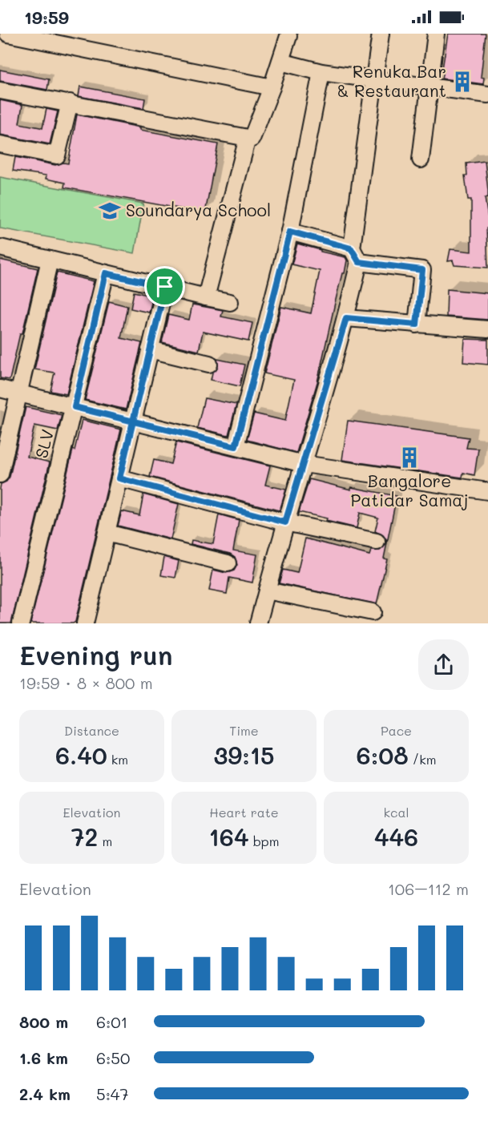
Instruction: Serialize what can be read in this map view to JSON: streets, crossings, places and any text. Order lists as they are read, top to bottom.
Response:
{
  "streets": {
    "street": ["SLV"]
  },
  "places": {
    "building": ["Renuka Bar & Restaurant", "Bangalore Patidar Samaj"],
    "school or university": ["Soundarya School"]
  },
  "page": {
    "status": "19:59",
    "heading": ["Evening run", "19:59 · 8 × 800 m"],
    "stats": [
      ["Distance", "6.40 km"],
      ["Time", "39:15"],
      ["Pace", "6:08 /km"],
      ["Elevation", "72 m"],
      ["Heart rate", "164 bpm"],
      ["kcal", "446"]
    ],
    "chart": ["Elevation", "106–112 m"],
    "list": [
      {
        "name": "800 m",
        "note": "6:01"
      },
      {
        "name": "1.6 km",
        "note": "6:50"
      },
      {
        "name": "2.4 km",
        "note": "5:47"
      }
    ]
  }
}
